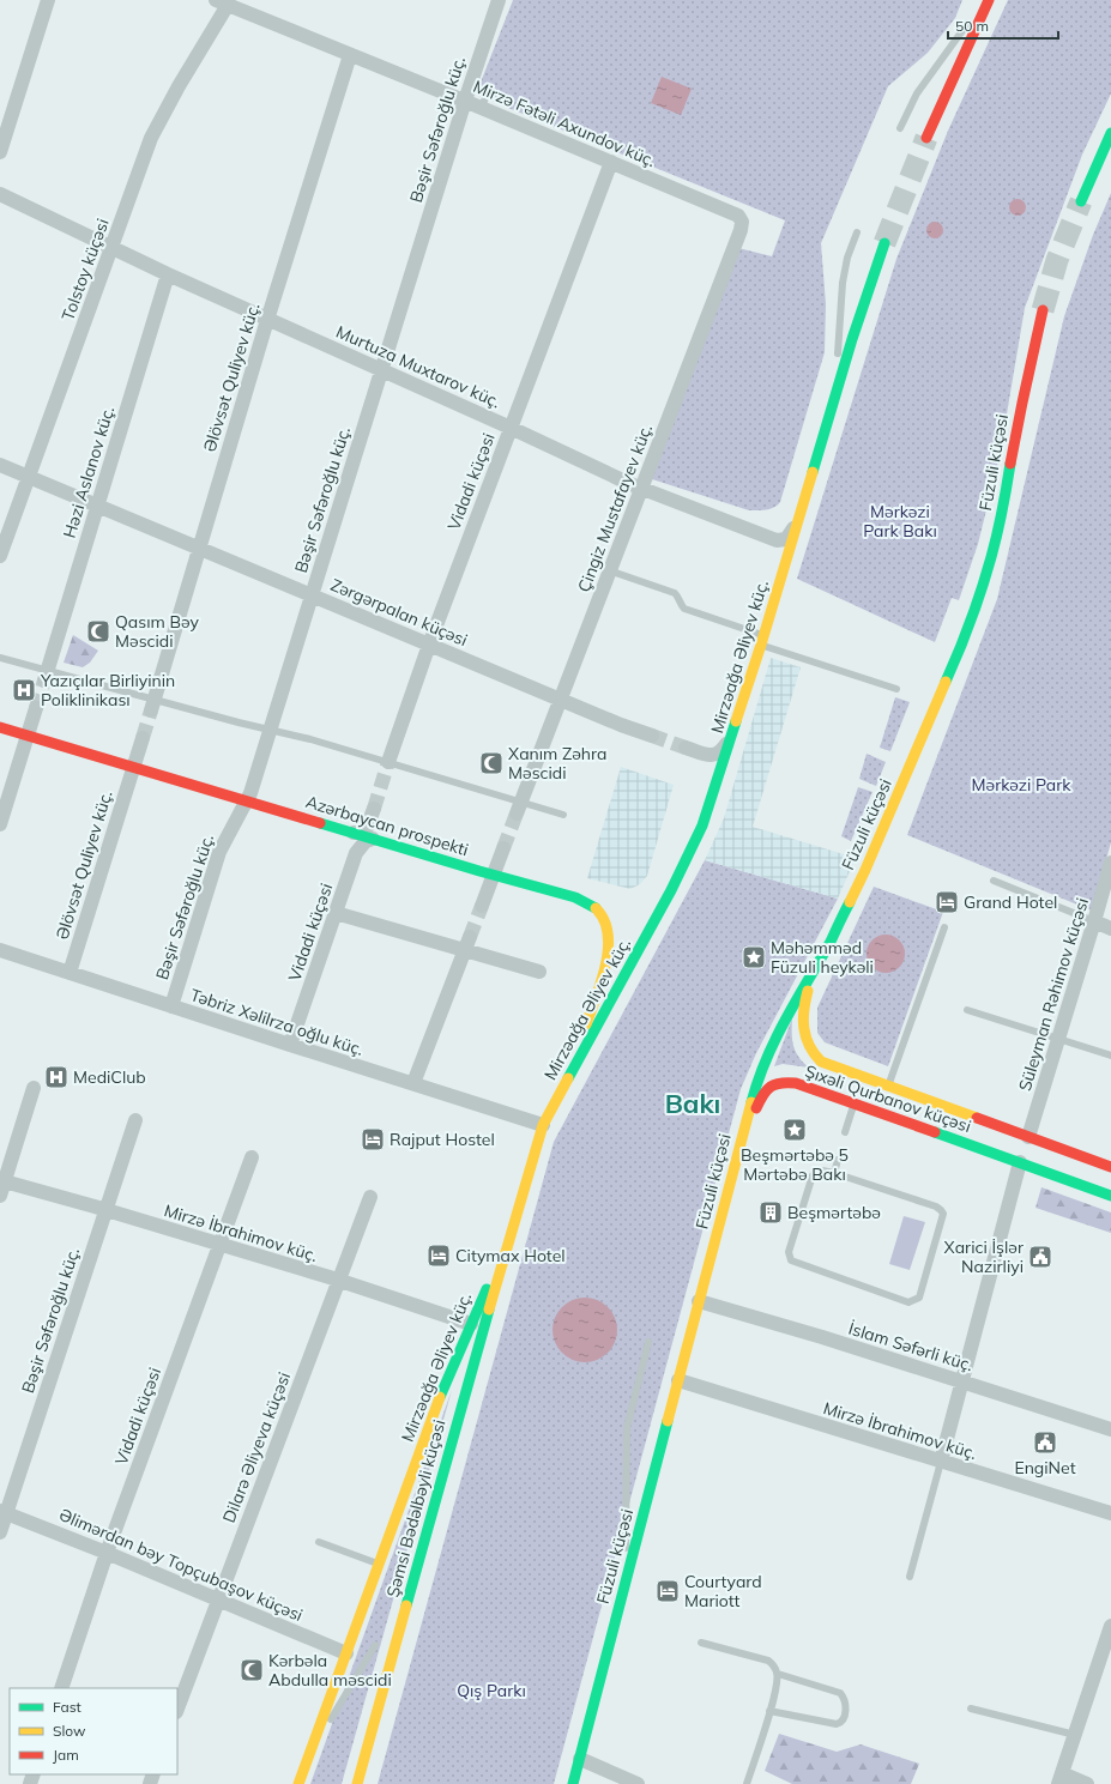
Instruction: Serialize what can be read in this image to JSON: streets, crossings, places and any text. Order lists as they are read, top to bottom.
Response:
{
  "streets": {
    "main road": [
      "Füzuli küçəsi",
      "Mirzəağa Əliyev küç.",
      "Azərbaycan prospekti",
      "Şıxəli Qurbanov küçəsi",
      "Şəmsi Bədəlbəyli küçəsi"
    ],
    "street": [
      "Mirzə Fətəli Axundov küç.",
      "Bəşir Səfəroğlu küç.",
      "Tolstoy küçəsi",
      "Murtuza Muxtarov küç.",
      "Əlövsət Quliyev küç.",
      "Həzi Aslanov küç.",
      "Vidadi küçəsi",
      "Çingiz Mustafayev küç.",
      "Zərgərpalan küçəsi",
      "Süleyman Rəhimov küçəsi",
      "Təbriz Xəlilrza oğlu küç.",
      "Mirzə İbrahimov küç.",
      "İslam Səfərli küç.",
      "Dilarə Əliyeva küçəsi",
      "Əlimərdan bəy Topçubaşov küçəsi"
    ]
  },
  "crossings": [
    ["Mirzə Fətəli Axundov küç.", "Bəşir Səfəroğlu küç."],
    ["Mirzə Fətəli Axundov küç.", "Tolstoy küçəsi"],
    ["Mirzə Fətəli Axundov küç.", "Əlövsət Quliyev küç."],
    ["Mirzə Fətəli Axundov küç.", "Vidadi küçəsi"],
    ["Mirzə Fətəli Axundov küç.", "Çingiz Mustafayev küç."],
    ["Bəşir Səfəroğlu küç.", "Murtuza Muxtarov küç."],
    ["Bəşir Səfəroğlu küç.", "Zərgərpalan küçəsi"],
    ["Bəşir Səfəroğlu küç.", "Azərbaycan prospekti"],
    ["Bəşir Səfəroğlu küç.", "Təbriz Xəlilrza oğlu küç."],
    ["Bəşir Səfəroğlu küç.", "Mirzə İbrahimov küç."],
    ["Bəşir Səfəroğlu küç.", "Əlimərdan bəy Topçubaşov küçəsi"],
    ["Tolstoy küçəsi", "Murtuza Muxtarov küç."],
    ["Tolstoy küçəsi", "Zərgərpalan küçəsi"],
    ["Murtuza Muxtarov küç.", "Əlövsət Quliyev küç."],
    ["Murtuza Muxtarov küç.", "Həzi Aslanov küç."],
    ["Murtuza Muxtarov küç.", "Vidadi küçəsi"],
    ["Murtuza Muxtarov küç.", "Çingiz Mustafayev küç."],
    ["Murtuza Muxtarov küç.", "Mirzəağa Əliyev küç."],
    ["Əlövsət Quliyev küç.", "Zərgərpalan küçəsi"],
    ["Əlövsət Quliyev küç.", "Azərbaycan prospekti"],
    ["Əlövsət Quliyev küç.", "Təbriz Xəlilrza oğlu küç."],
    ["Füzuli küçəsi", "Şıxəli Qurbanov küçəsi"],
    ["Füzuli küçəsi", "Mirzə İbrahimov küç."],
    ["Füzuli küçəsi", "İslam Səfərli küç."],
    ["Həzi Aslanov küç.", "Zərgərpalan küçəsi"],
    ["Vidadi küçəsi", "Zərgərpalan küçəsi"],
    ["Vidadi küçəsi", "Azərbaycan prospekti"],
    ["Vidadi küçəsi", "Təbriz Xəlilrza oğlu küç."],
    ["Vidadi küçəsi", "Mirzə İbrahimov küç."],
    ["Vidadi küçəsi", "Əlimərdan bəy Topçubaşov küçəsi"],
    ["Çingiz Mustafayev küç.", "Zərgərpalan küçəsi"],
    ["Mirzəağa Əliyev küç.", "Azərbaycan prospekti"],
    ["Mirzəağa Əliyev küç.", "Təbriz Xəlilrza oğlu küç."],
    ["Mirzəağa Əliyev küç.", "Mirzə İbrahimov küç."],
    ["Mirzəağa Əliyev küç.", "Şəmsi Bədəlbəyli küçəsi"],
    ["Mirzəağa Əliyev küç.", "Əlimərdan bəy Topçubaşov küçəsi"],
    ["Süleyman Rəhimov küçəsi", "Şıxəli Qurbanov küçəsi"],
    ["Mirzə İbrahimov küç.", "Dilarə Əliyeva küçəsi"],
    ["Dilarə Əliyeva küçəsi", "Əlimərdan bəy Topçubaşov küçəsi"]
  ],
  "districts": ["Bakı"],
  "parks": ["Mərkəzi Park Bakı", "Mərkəzi Park", "Qış Parkı"],
  "places": {
    "mosque": ["Qasım Bəy Məscidi", "Xanım Zəhra Məscidi", "Kərbəla Abdulla məscidi"],
    "hospital": ["Yazıçılar Birliyinin Poliklinikası", "MediClub"],
    "hotel": [
      "Grand Hotel",
      "Rajput Hostel",
      "Citymax Hotel",
      "Courtyard Mariott"
    ],
    "place": ["Məhəmməd Füzuli heykəli", "Beşmərtəbə 5 Mərtəbə Bakı"],
    "building": ["Beşmərtəbə"],
    "public building": ["Xarici İşlər Nazirliyi", "EngiNet"]
  },
  "legend": ["Fast", "Slow", "Jam"],
  "scale_bar": "50 m"
}
